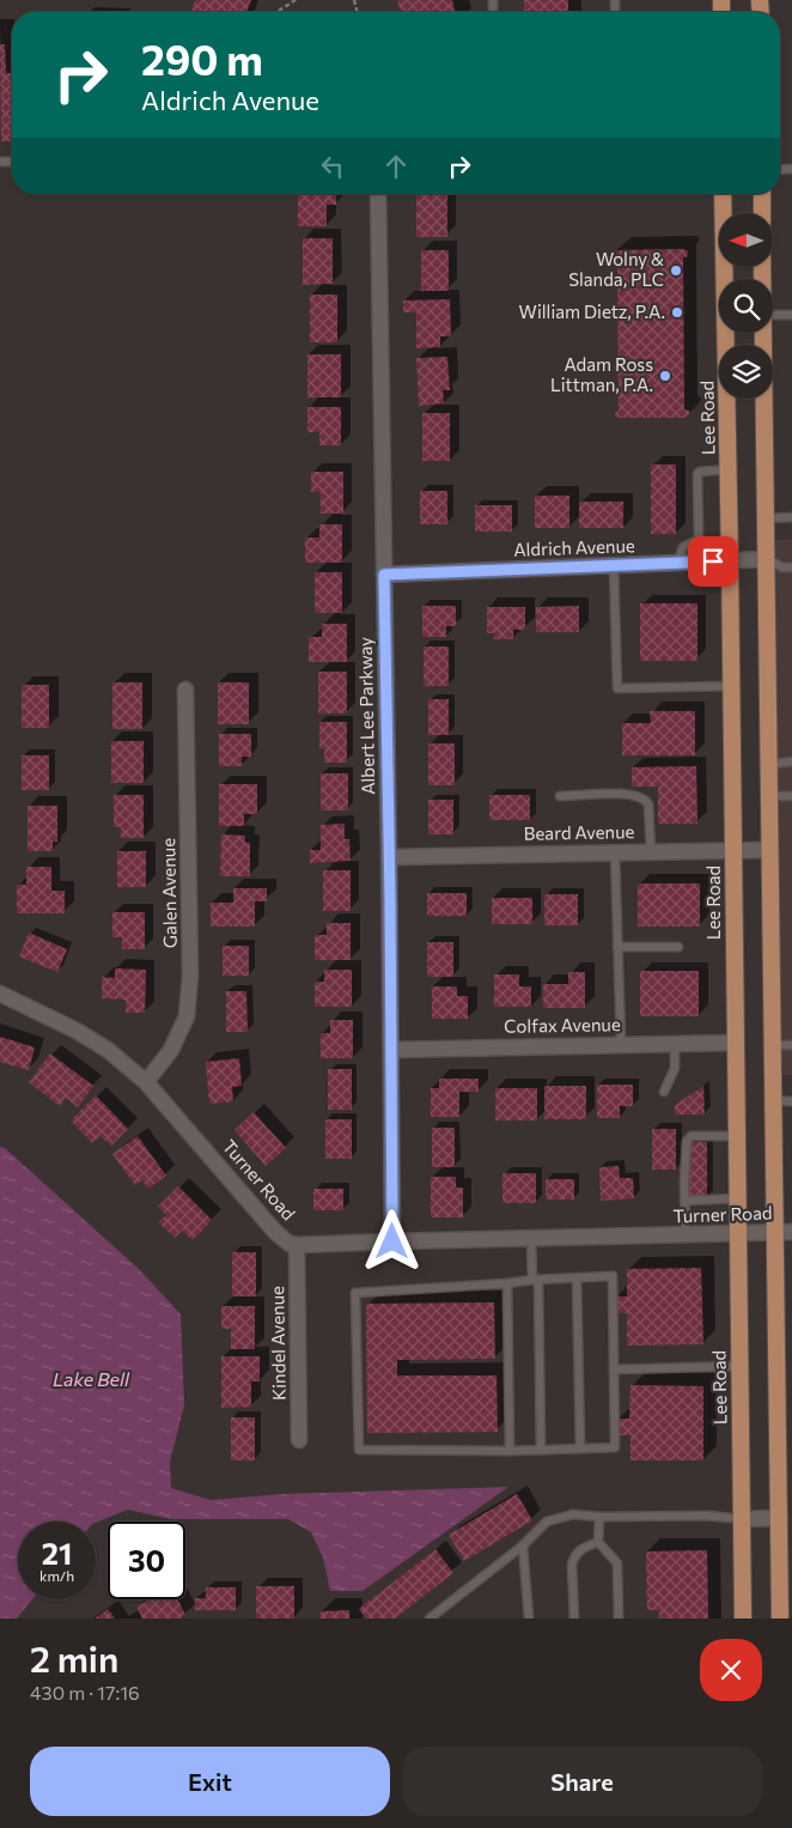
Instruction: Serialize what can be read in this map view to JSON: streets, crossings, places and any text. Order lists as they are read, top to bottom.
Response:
{
  "streets": {
    "main road": ["Lee Road"],
    "street": [
      "Aldrich Avenue",
      "Albert Lee Parkway",
      "Beard Avenue",
      "Galen Avenue",
      "Colfax Avenue",
      "Turner Road",
      "Kindel Avenue"
    ]
  },
  "crossings": [
    ["Lee Road", "Aldrich Avenue"],
    ["Lee Road", "Beard Avenue"],
    ["Lee Road", "Colfax Avenue"],
    ["Lee Road", "Turner Road"],
    ["Aldrich Avenue", "Albert Lee Parkway"],
    ["Albert Lee Parkway", "Beard Avenue"],
    ["Albert Lee Parkway", "Colfax Avenue"],
    ["Albert Lee Parkway", "Turner Road"],
    ["Galen Avenue", "Turner Road"],
    ["Turner Road", "Kindel Avenue"]
  ],
  "water": ["Lake Bell"],
  "places": ["Wolny & Slanda, PLC", "William Dietz, P.A.", "Adam Ross Littman, P.A."],
  "north": "left",
  "page": {
    "turn": ["290 m", "Aldrich Avenue"],
    "speed": "21 km/h",
    "limit": "30",
    "heading": ["2 min", "430 m · 17:16"],
    "buttons": ["Exit", "Share"]
  }
}
